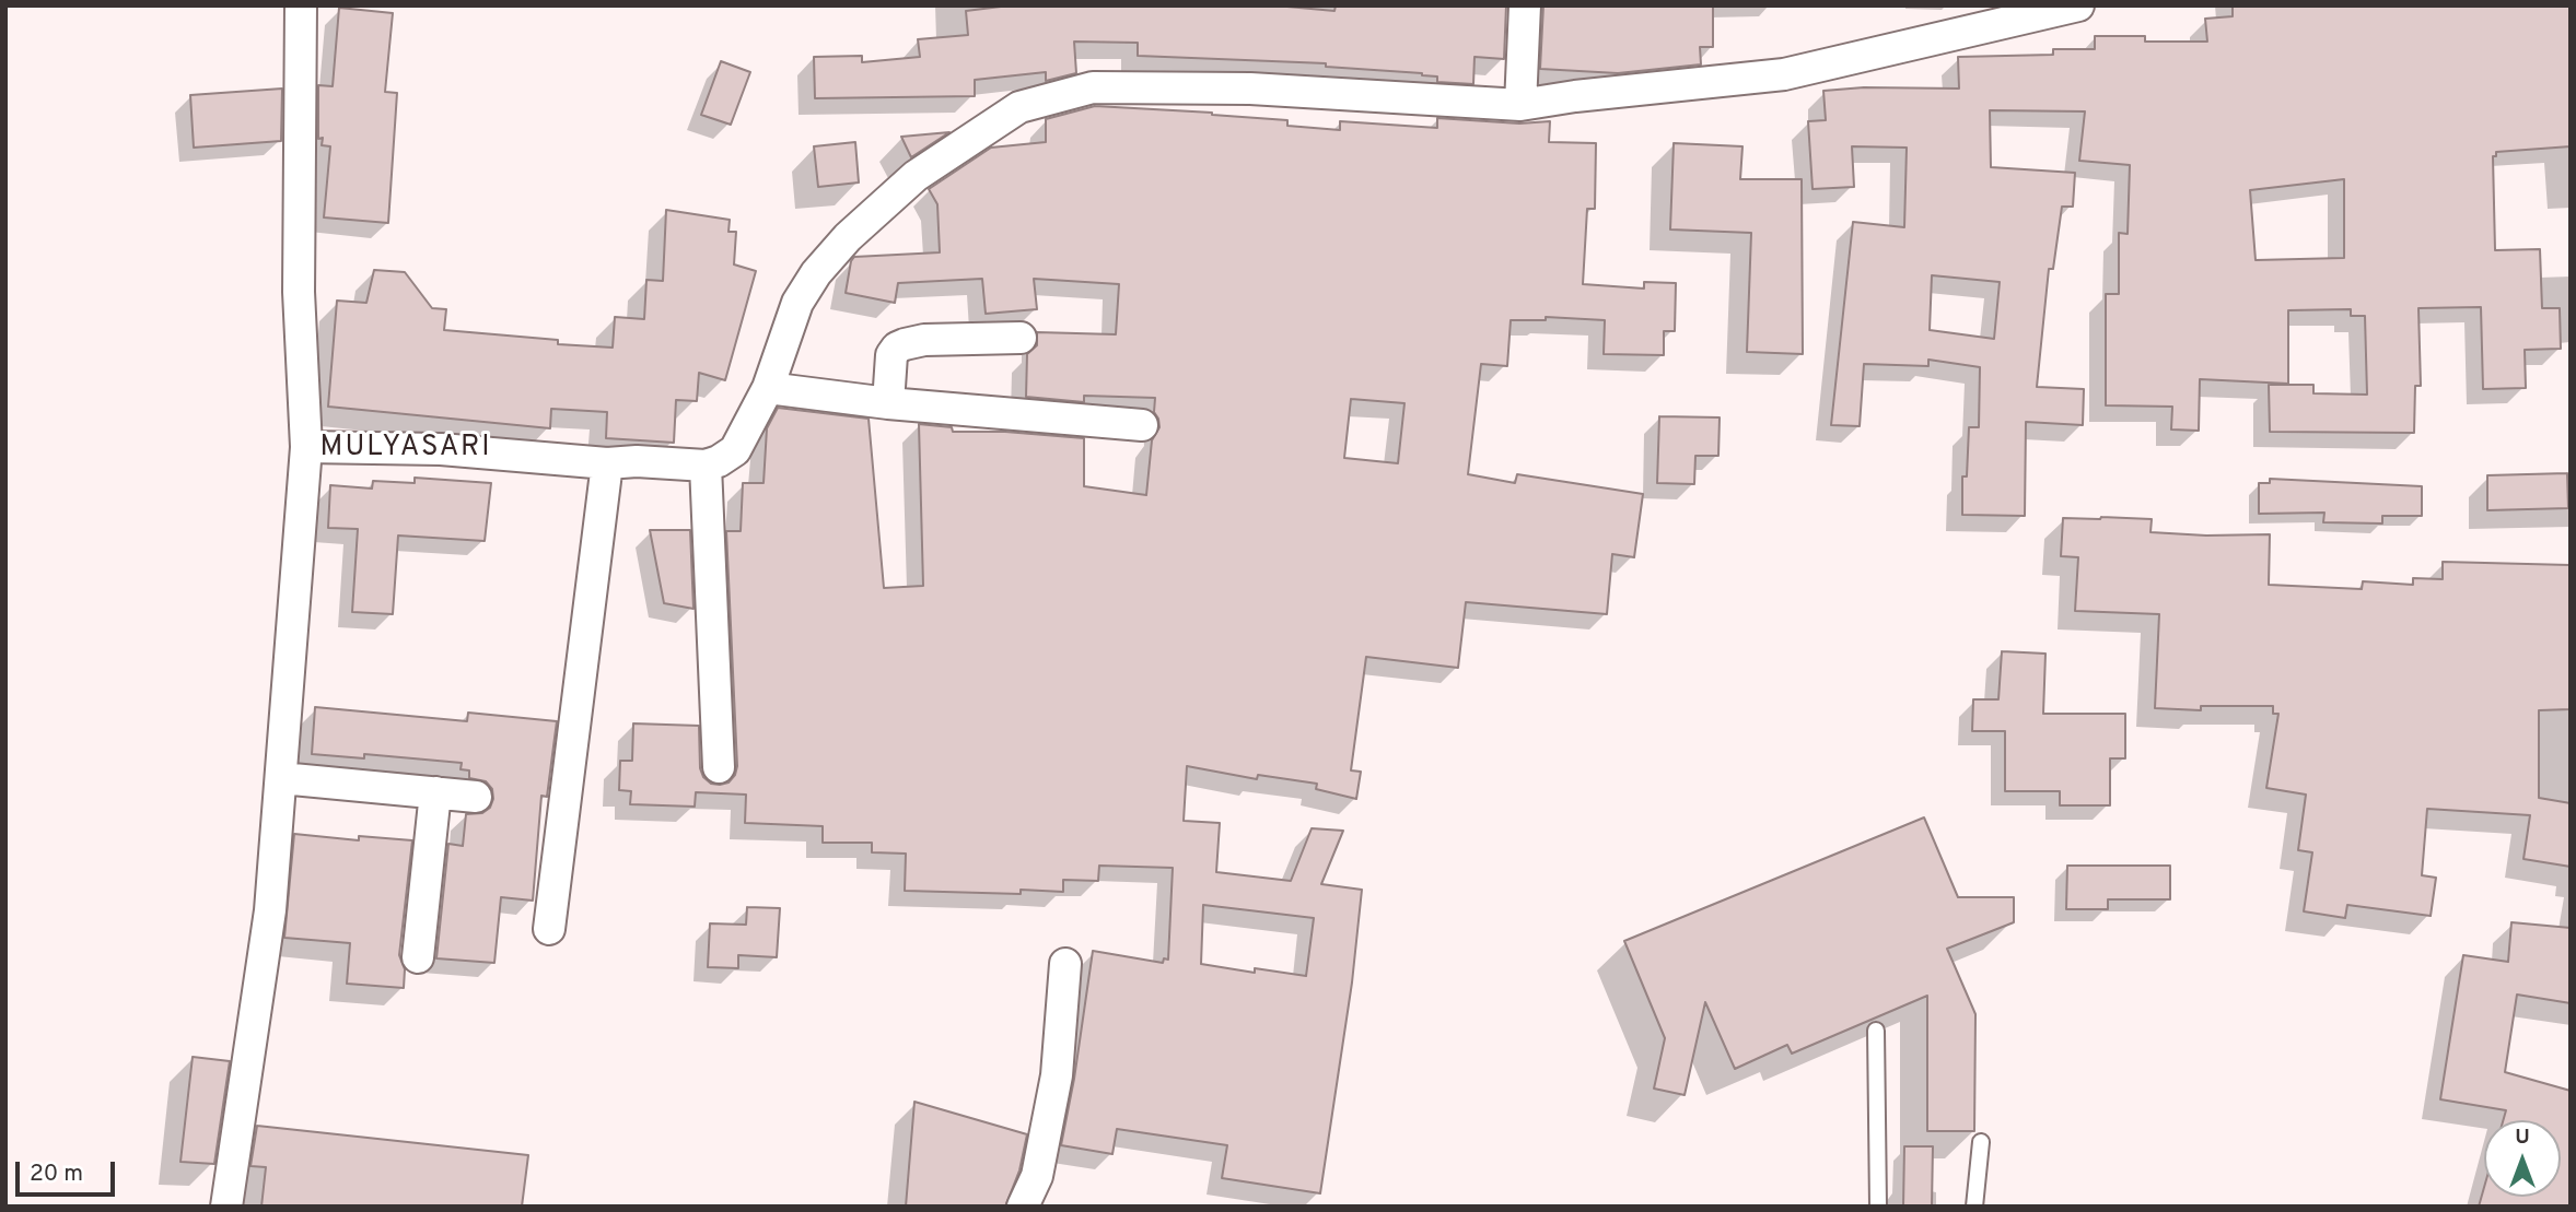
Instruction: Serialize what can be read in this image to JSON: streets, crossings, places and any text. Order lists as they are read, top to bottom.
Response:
{
  "districts": ["MULYASARI"],
  "scale_bar": "20 m",
  "north": "top"
}
